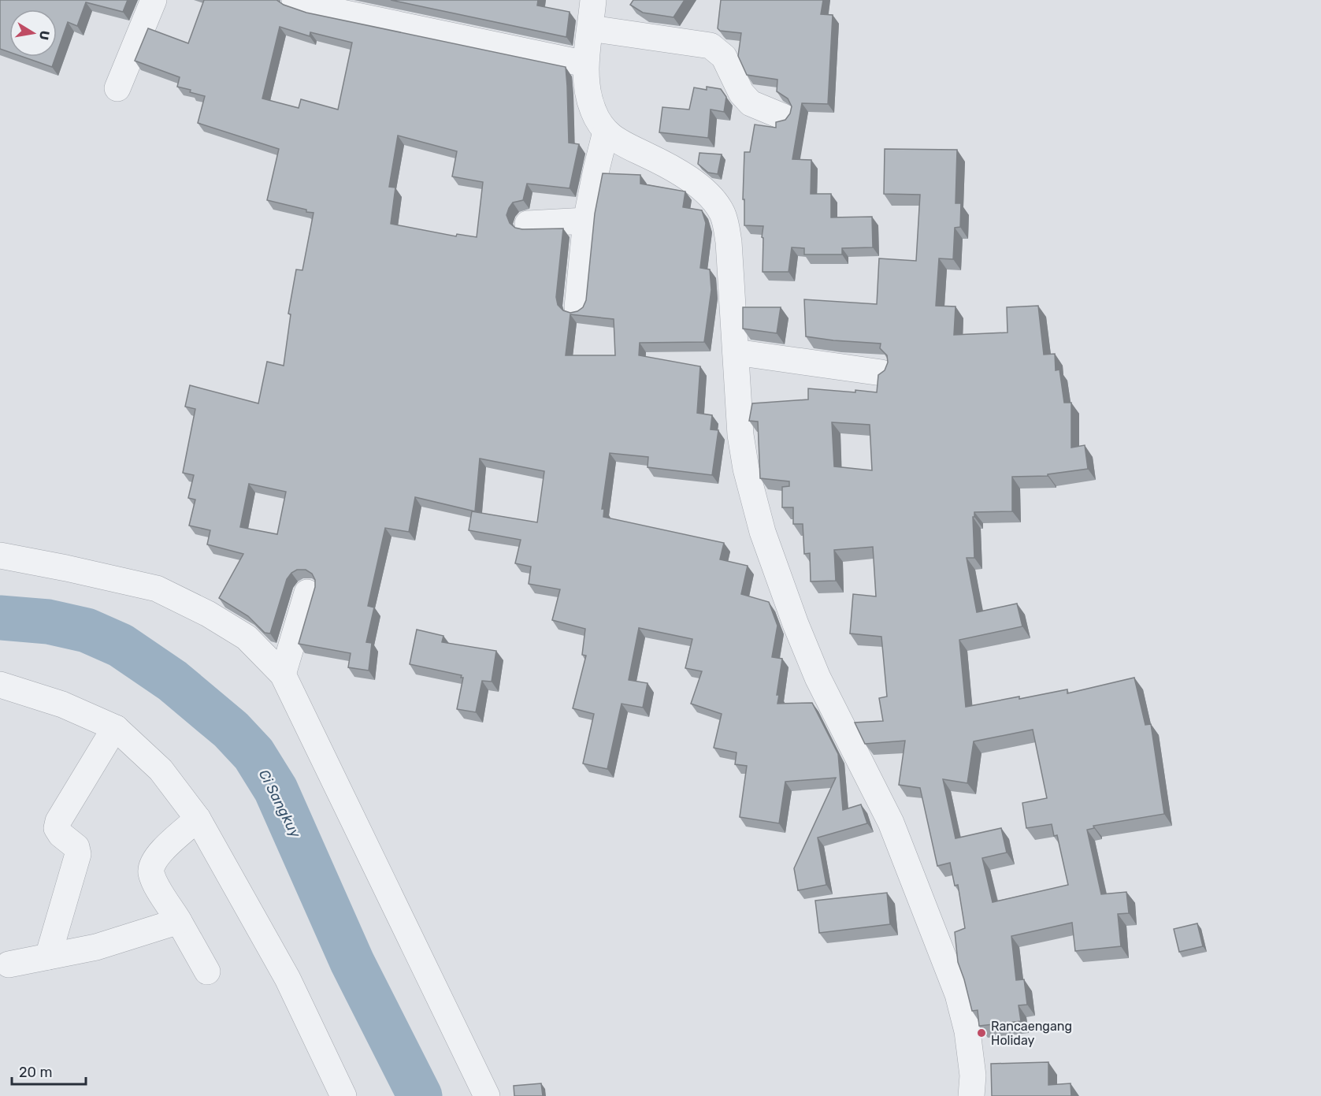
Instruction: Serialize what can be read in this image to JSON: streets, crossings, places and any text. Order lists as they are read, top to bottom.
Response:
{
  "water": ["Ci Sangkuy"],
  "places": ["Rancaengang Holiday"],
  "scale_bar": "20 m",
  "north": "right"
}
